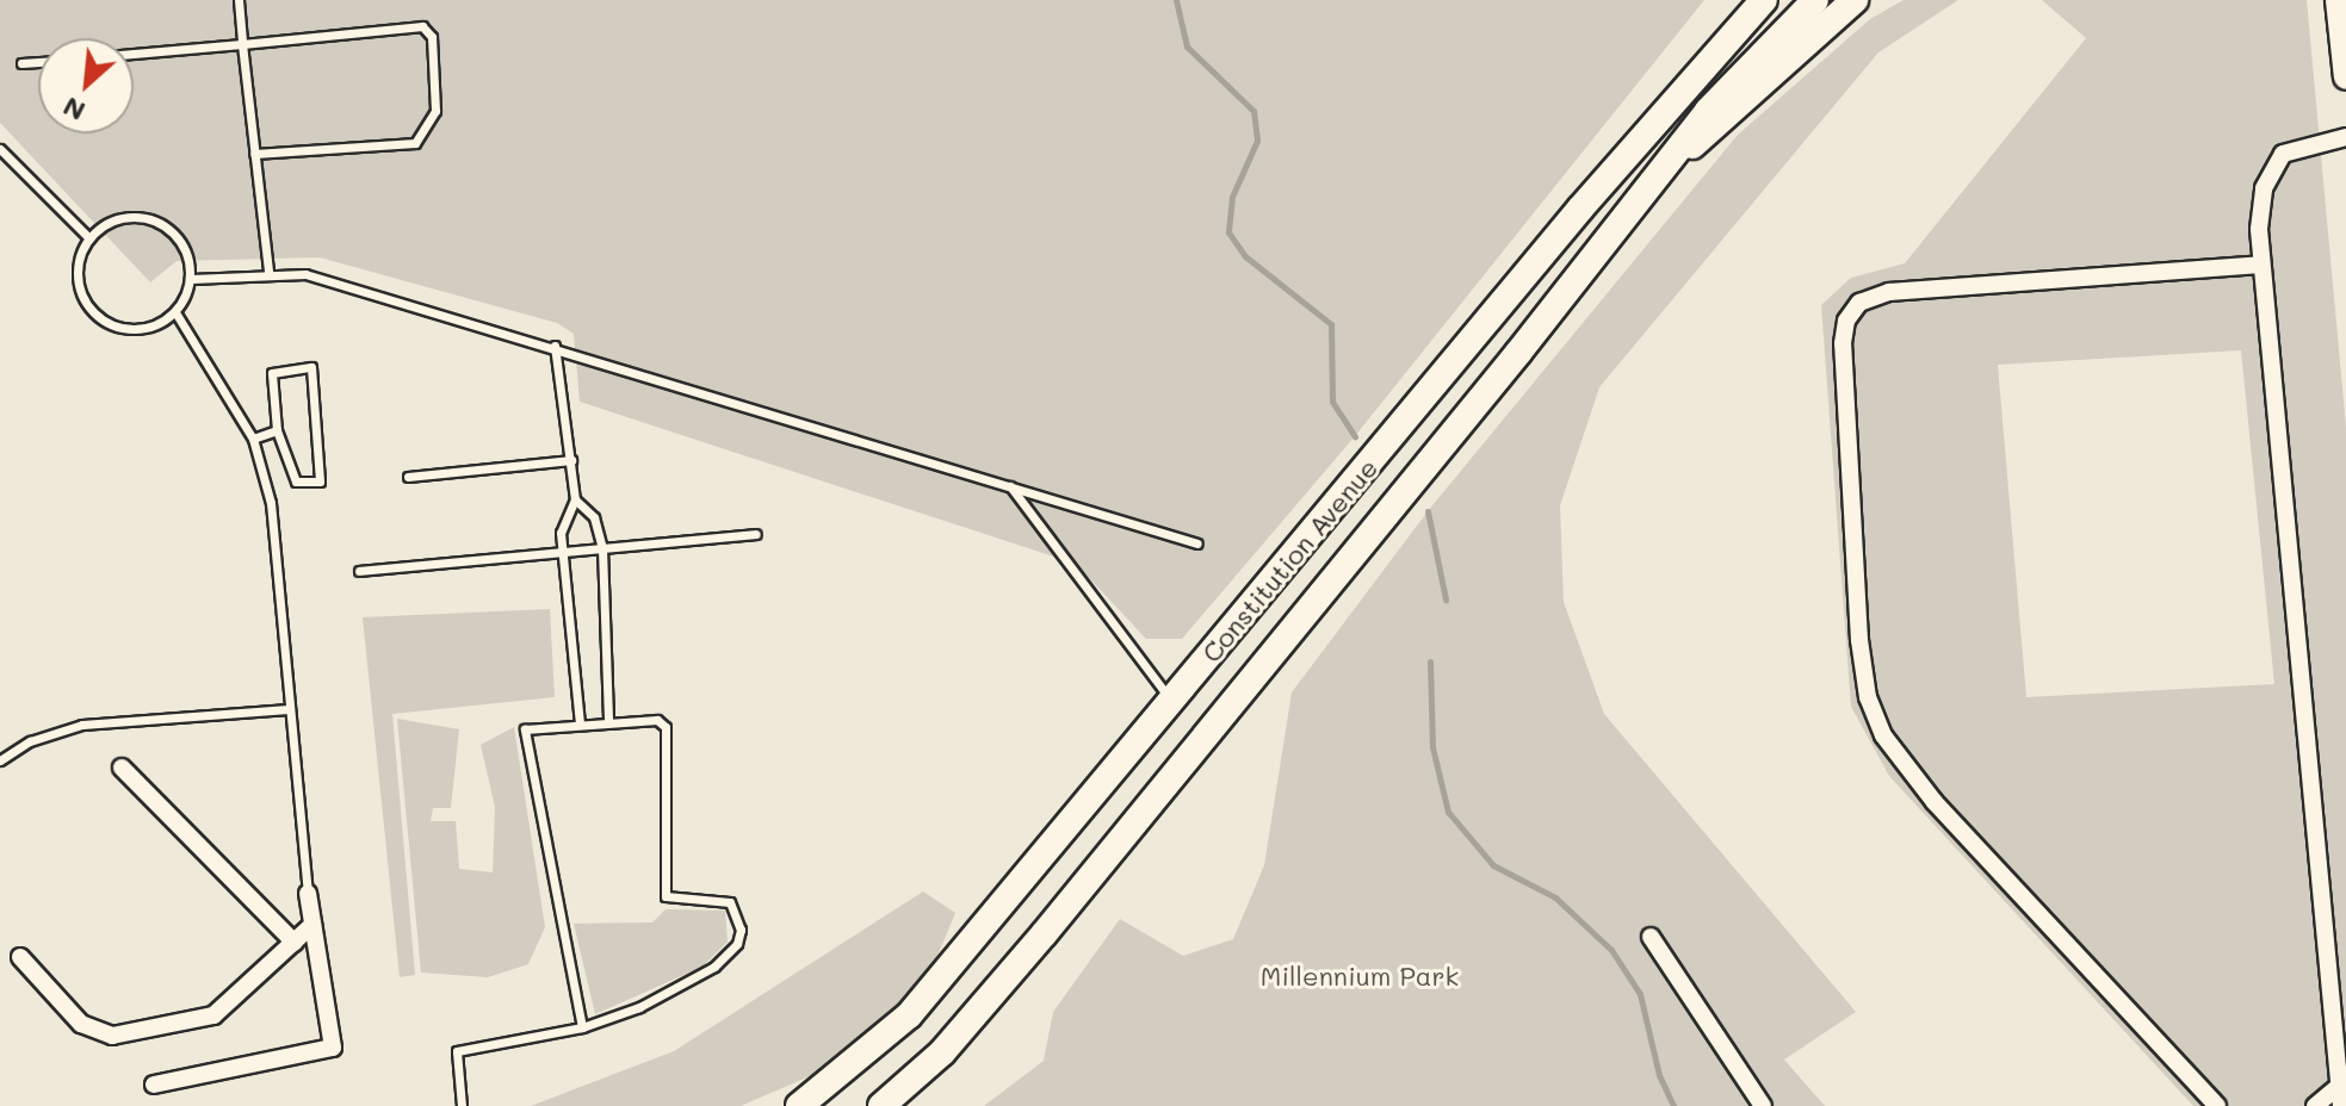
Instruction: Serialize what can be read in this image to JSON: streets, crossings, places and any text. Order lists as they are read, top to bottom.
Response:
{
  "streets": {
    "main road": ["Constitution Avenue"]
  },
  "parks": ["Millennium Park"],
  "north": "bottom left"
}
